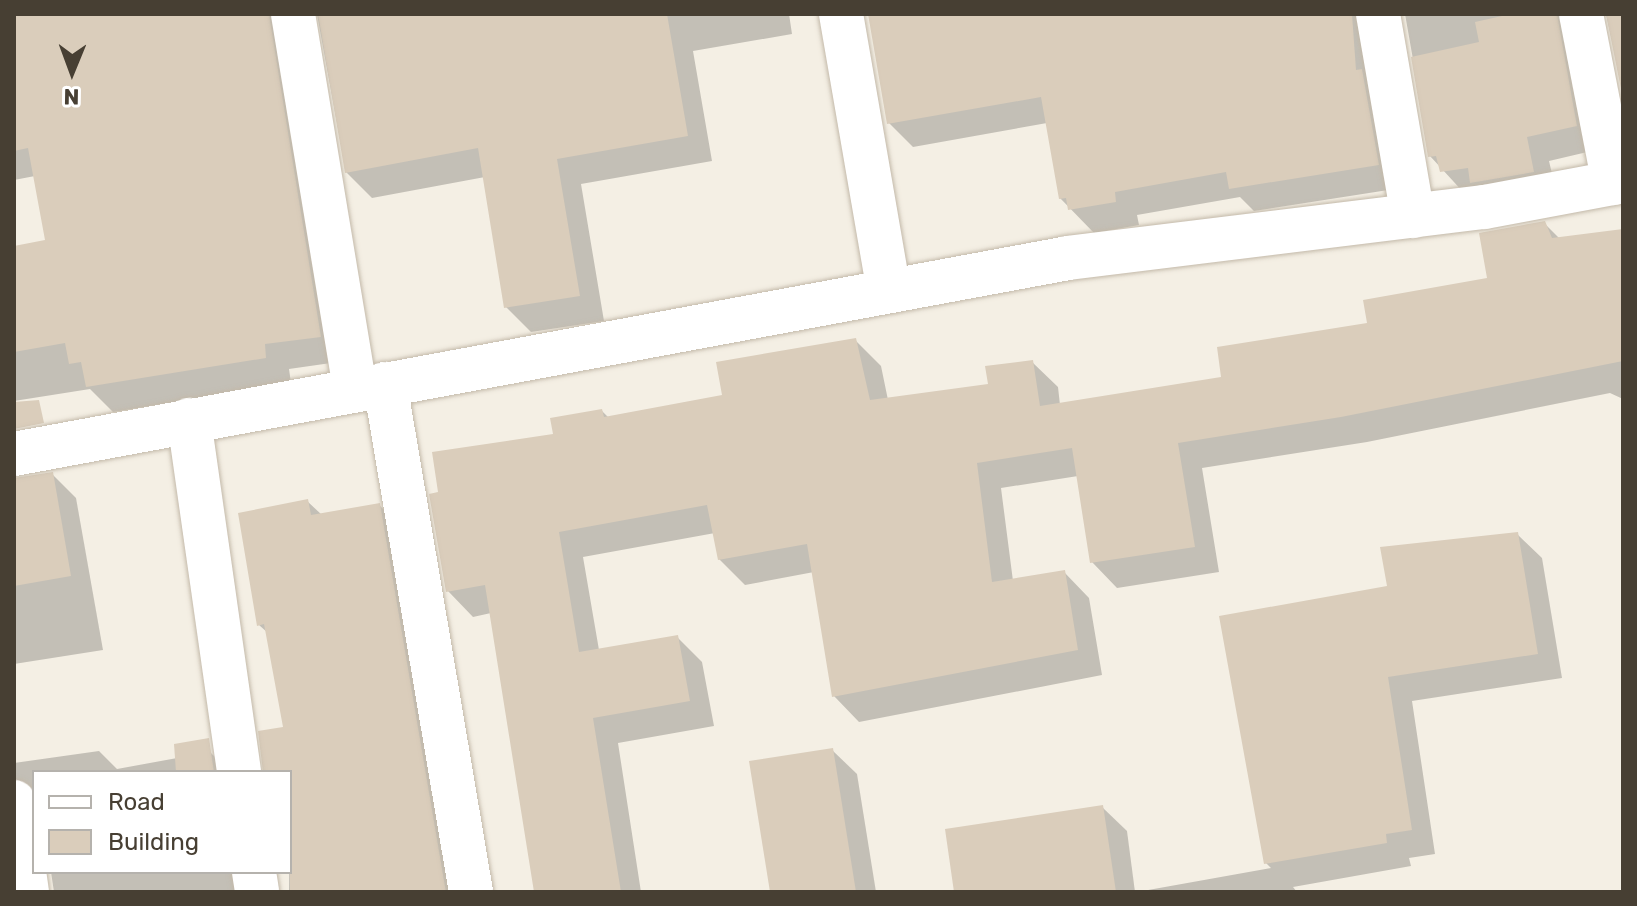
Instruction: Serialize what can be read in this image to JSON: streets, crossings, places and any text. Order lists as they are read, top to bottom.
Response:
{
  "legend": ["Road", "Building"],
  "north": "bottom"
}
